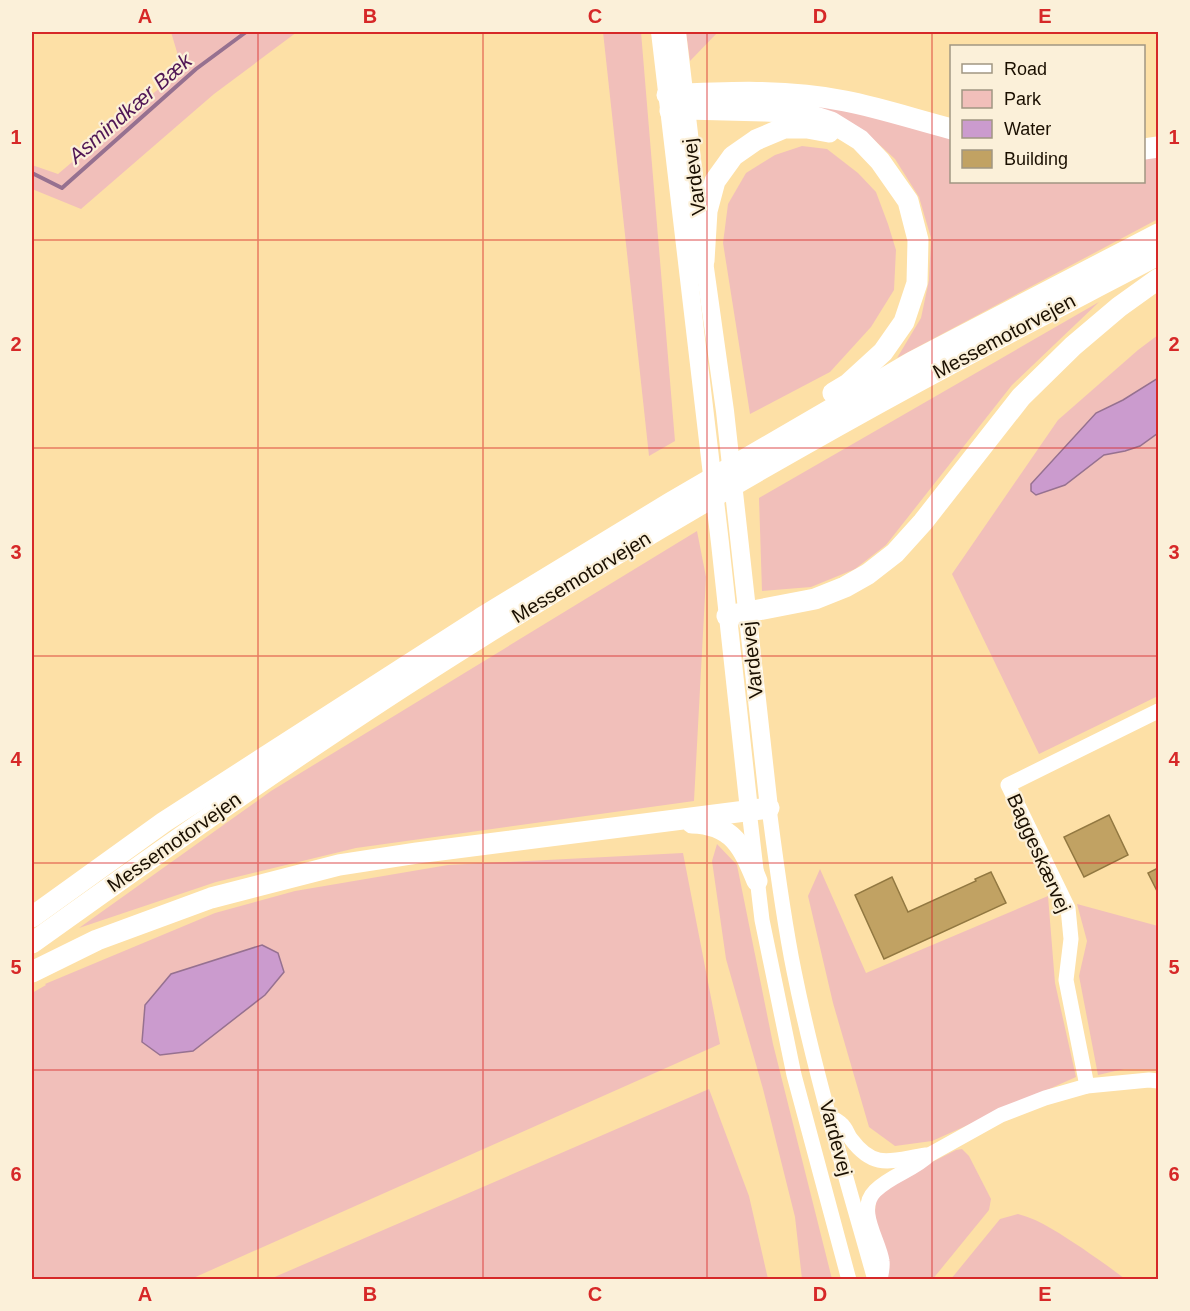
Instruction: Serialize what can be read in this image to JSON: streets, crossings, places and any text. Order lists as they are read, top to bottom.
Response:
{
  "streets": {
    "highway": ["Messemotorvejen"],
    "main road": ["Vardevej"],
    "street": ["Baggeskærvej"]
  },
  "water": ["Asmindkær Bæk"],
  "legend": [
    "Road",
    "Park",
    "Water",
    "Building"
  ],
  "grid": {
    "columns": [
      "A",
      "B",
      "C",
      "D",
      "E"
    ],
    "rows": [
      "1",
      "2",
      "3",
      "4",
      "5",
      "6"
    ]
  }
}
